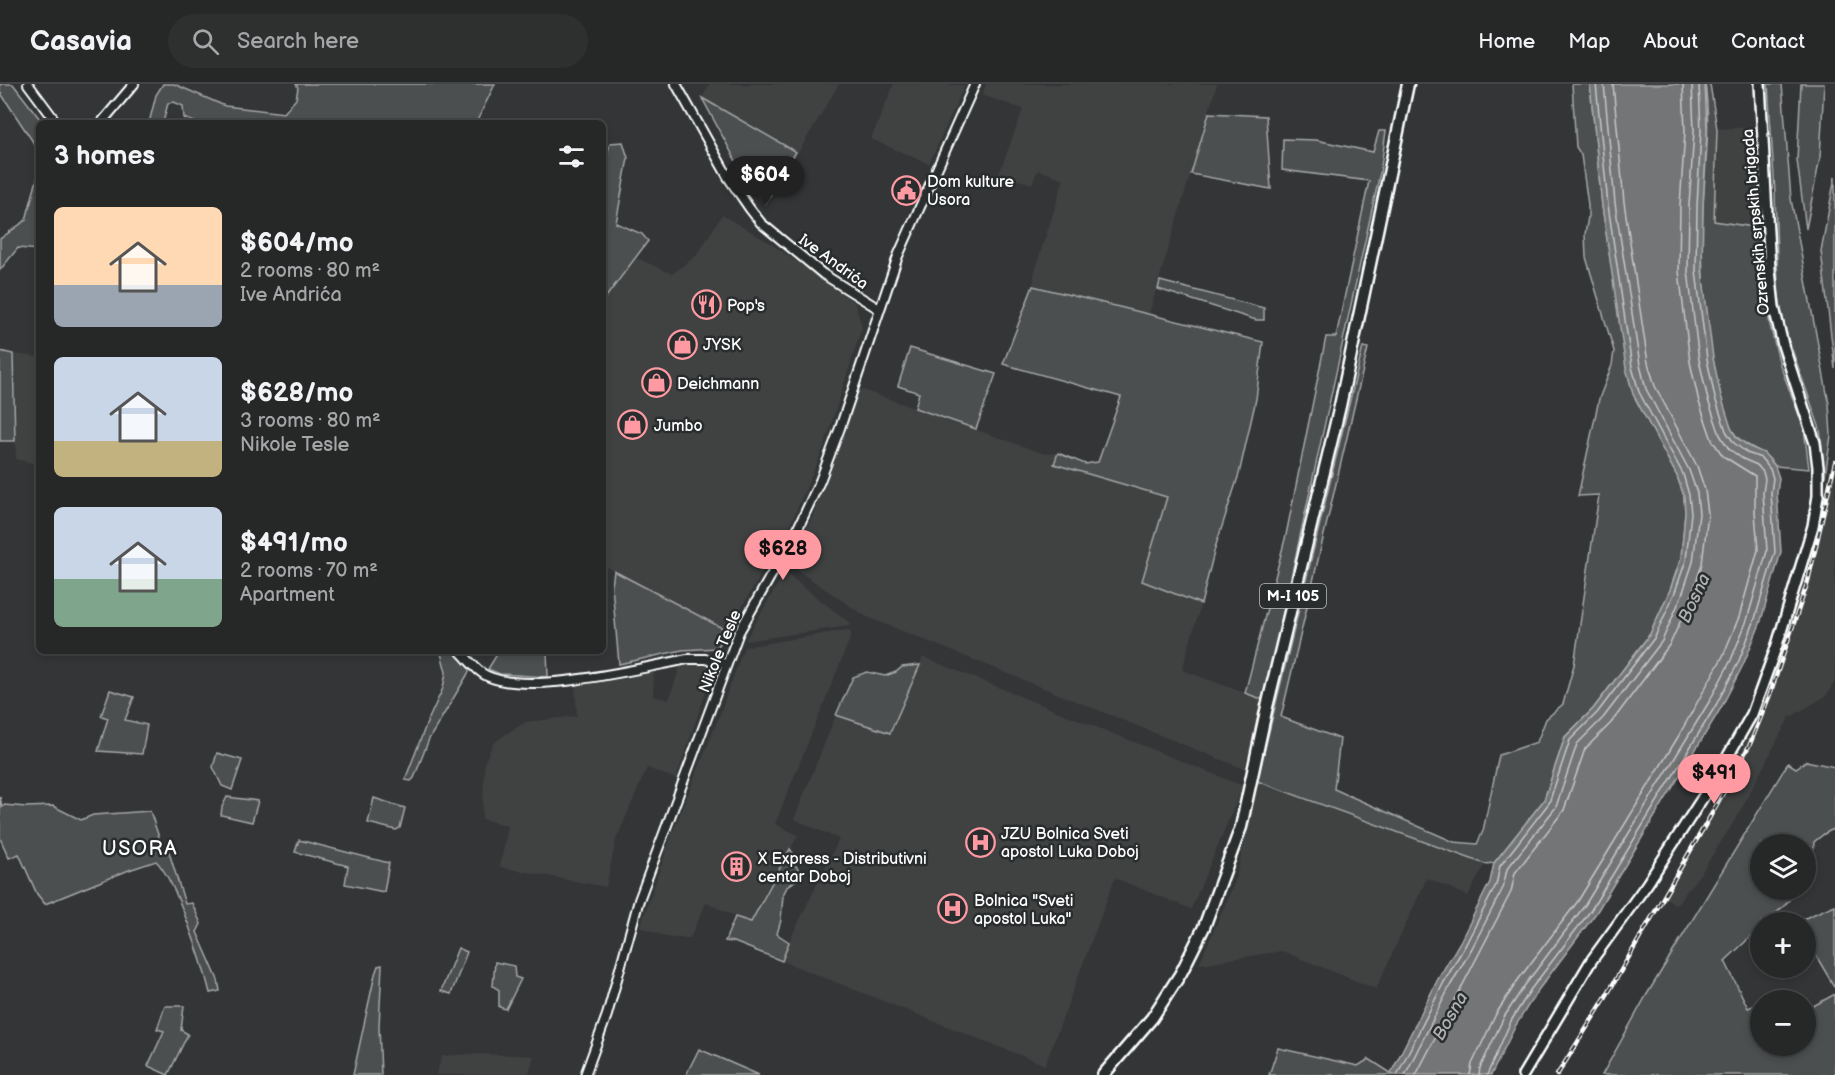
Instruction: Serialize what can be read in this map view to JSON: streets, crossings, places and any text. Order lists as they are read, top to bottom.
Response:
{
  "streets": {
    "main road": ["Ozrenskih srpskih brigada", "M-I 105"],
    "street": ["Ive Andrića", "Nikole Tesle"]
  },
  "crossings": [
    ["Ive Andrića", "Nikole Tesle"]
  ],
  "districts": ["USORA"],
  "water": ["Bosna"],
  "places": {
    "public building": ["Dom kulture Usora"],
    "restaurant": ["Pop's"],
    "shop": ["JYSK", "Deichmann", "Jumbo"],
    "hospital": ["JZU Bolnica Sveti apostol Luka Doboj", "Bolnica \"Sveti apostol Luka\""],
    "building": ["X Express - Distributivni centar Doboj"]
  },
  "page": {
    "header": "Casavia",
    "search": "Search here",
    "nav": [
      "Home",
      "Map",
      "About",
      "Contact"
    ],
    "heading": "3 homes",
    "price": ["$604", "$628", "$491"],
    "list": [
      {
        "name": "$604/mo",
        "note": "2 rooms · 80 m² · Ive Andrića"
      },
      {
        "name": "$628/mo",
        "note": "3 rooms · 80 m² · Nikole Tesle"
      },
      {
        "name": "$491/mo",
        "note": "2 rooms · 70 m² · Apartment"
      }
    ],
    "map_buttons": ["+", "−"]
  }
}
